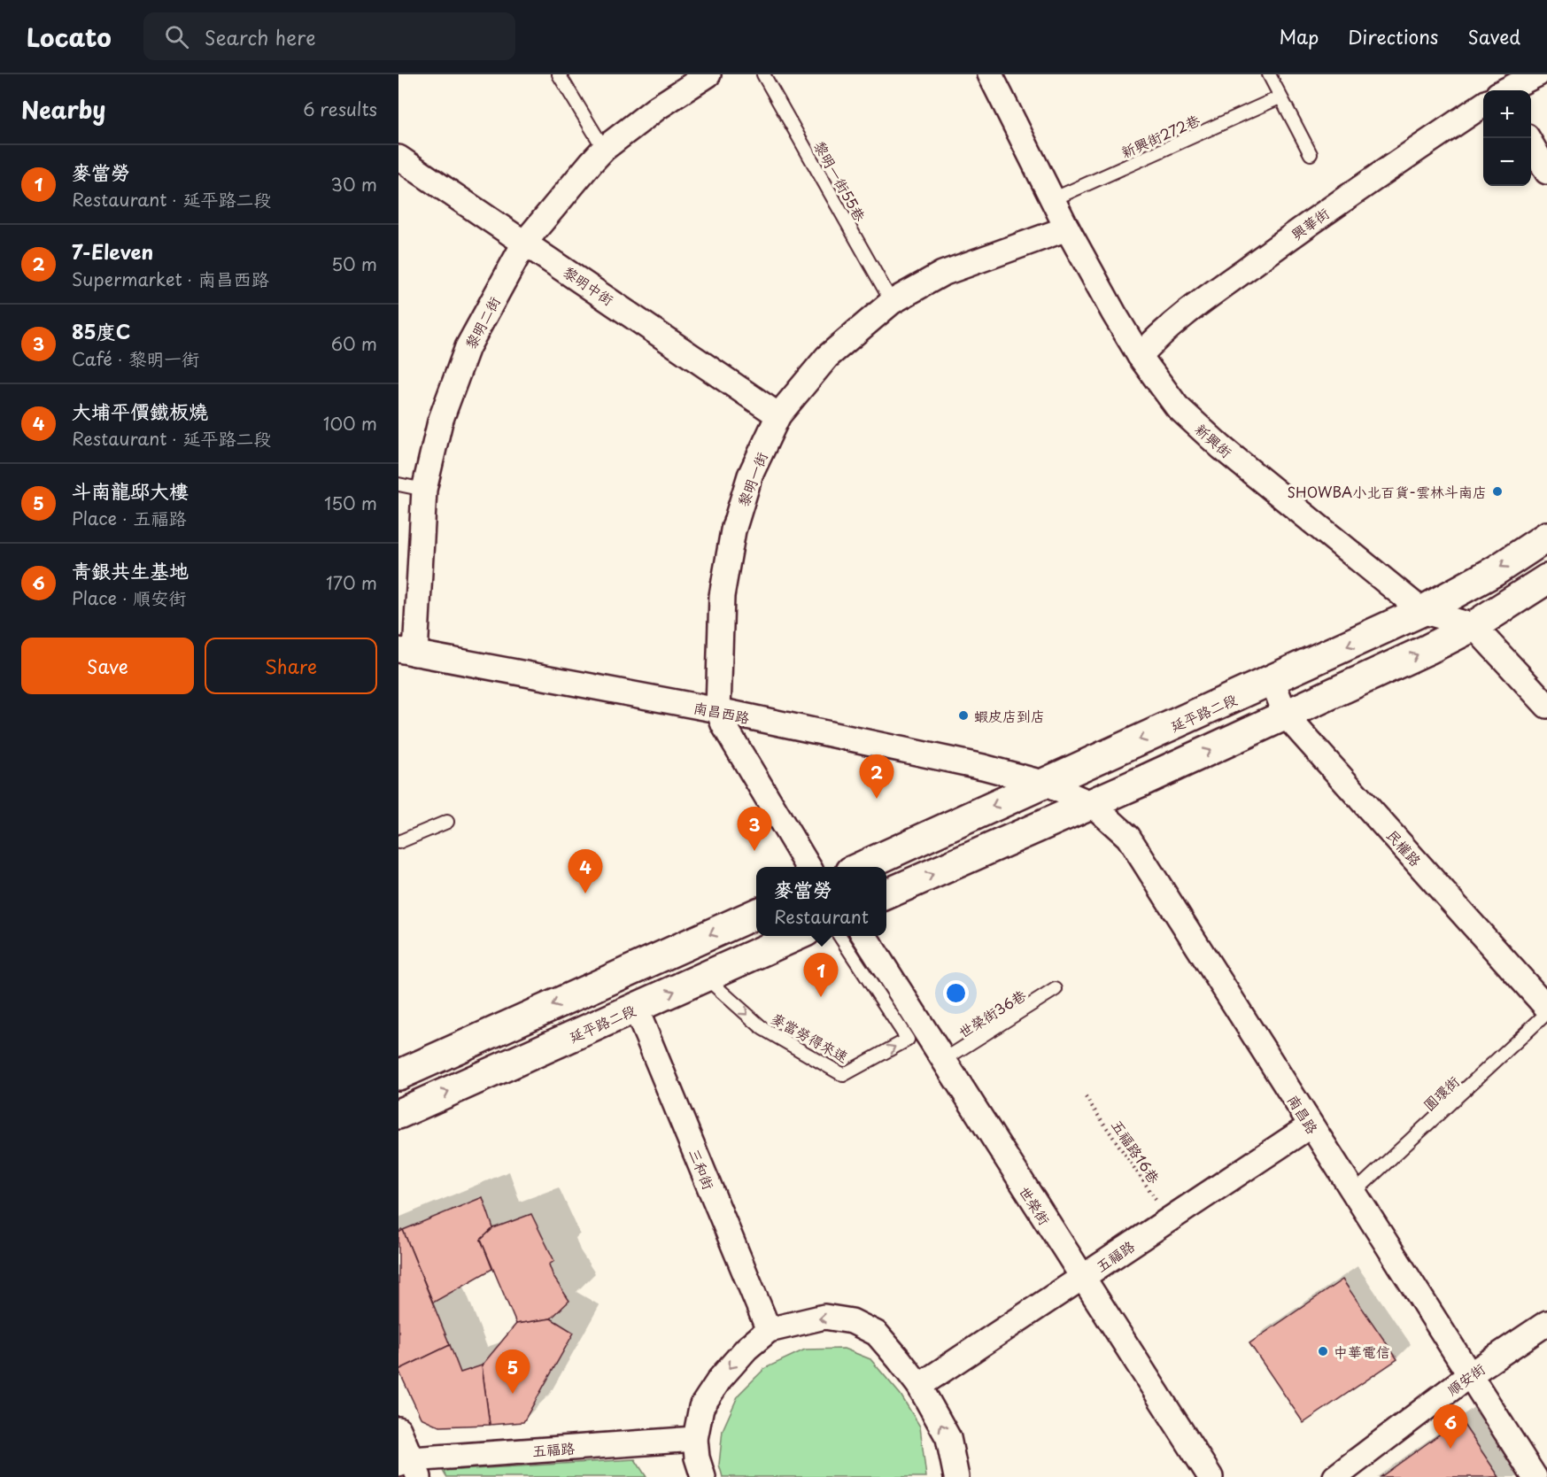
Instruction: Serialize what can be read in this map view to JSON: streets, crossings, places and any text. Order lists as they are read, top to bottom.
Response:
{
  "streets": {
    "main road": ["延平路二段"],
    "street": [
      "興華街",
      "黎明中街",
      "黎明二街",
      "新興街",
      "黎明一街",
      "南昌西路",
      "民權路",
      "南昌路",
      "三和街",
      "世榮街",
      "五福路",
      "順安街"
    ],
    "lane": [
      "新興街272巷",
      "黎明一街55巷",
      "世榮街36巷",
      "麥當勞得來速",
      "圓環街"
    ],
    "path": ["五福路16巷"]
  },
  "crossings": [
    ["新興街272巷", "新興街"],
    ["黎明一街55巷", "黎明一街"],
    ["興華街", "新興街"],
    ["黎明中街", "黎明二街"],
    ["黎明中街", "黎明一街"],
    ["黎明二街", "南昌西路"],
    ["新興街", "黎明一街"],
    ["新興街", "延平路二段"],
    ["黎明一街", "南昌西路"],
    ["南昌西路", "延平路二段"],
    ["南昌西路", "南昌路"],
    ["延平路二段", "民權路"],
    ["延平路二段", "麥當勞得來速"],
    ["延平路二段", "南昌路"],
    ["延平路二段", "三和街"],
    ["世榮街36巷", "世榮街"],
    ["圓環街", "南昌路"],
    ["南昌路", "五福路"],
    ["南昌路", "順安街"],
    ["五福路16巷", "五福路"],
    ["世榮街", "五福路"]
  ],
  "places": ["SHOWBA小北百貨-雲林斗南店", "蝦皮店到店", "中華電信"],
  "page": {
    "header": "Locato",
    "search": "Search here",
    "nav": ["Map", "Directions", "Saved"],
    "heading": ["Nearby", "6 results"],
    "map_buttons": ["+", "−"],
    "list": [
      {
        "mark": "1",
        "name": "麥當勞",
        "note": "Restaurant · 延平路二段",
        "value": "30 m"
      },
      {
        "mark": "2",
        "name": "7-Eleven",
        "note": "Supermarket · 南昌西路",
        "value": "50 m"
      },
      {
        "mark": "3",
        "name": "85度C",
        "note": "Café · 黎明一街",
        "value": "60 m"
      },
      {
        "mark": "4",
        "name": "大埔平價鐵板燒",
        "note": "Restaurant · 延平路二段",
        "value": "100 m"
      },
      {
        "mark": "5",
        "name": "斗南龍邸大樓",
        "note": "Place · 五福路",
        "value": "150 m"
      },
      {
        "mark": "6",
        "name": "青銀共生基地",
        "note": "Place · 順安街",
        "value": "170 m"
      }
    ],
    "buttons": ["Save", "Share"],
    "pins": [
      "2",
      "3",
      "4",
      "1",
      "5",
      "6"
    ],
    "popup": ["麥當勞", "Restaurant"]
  }
}
